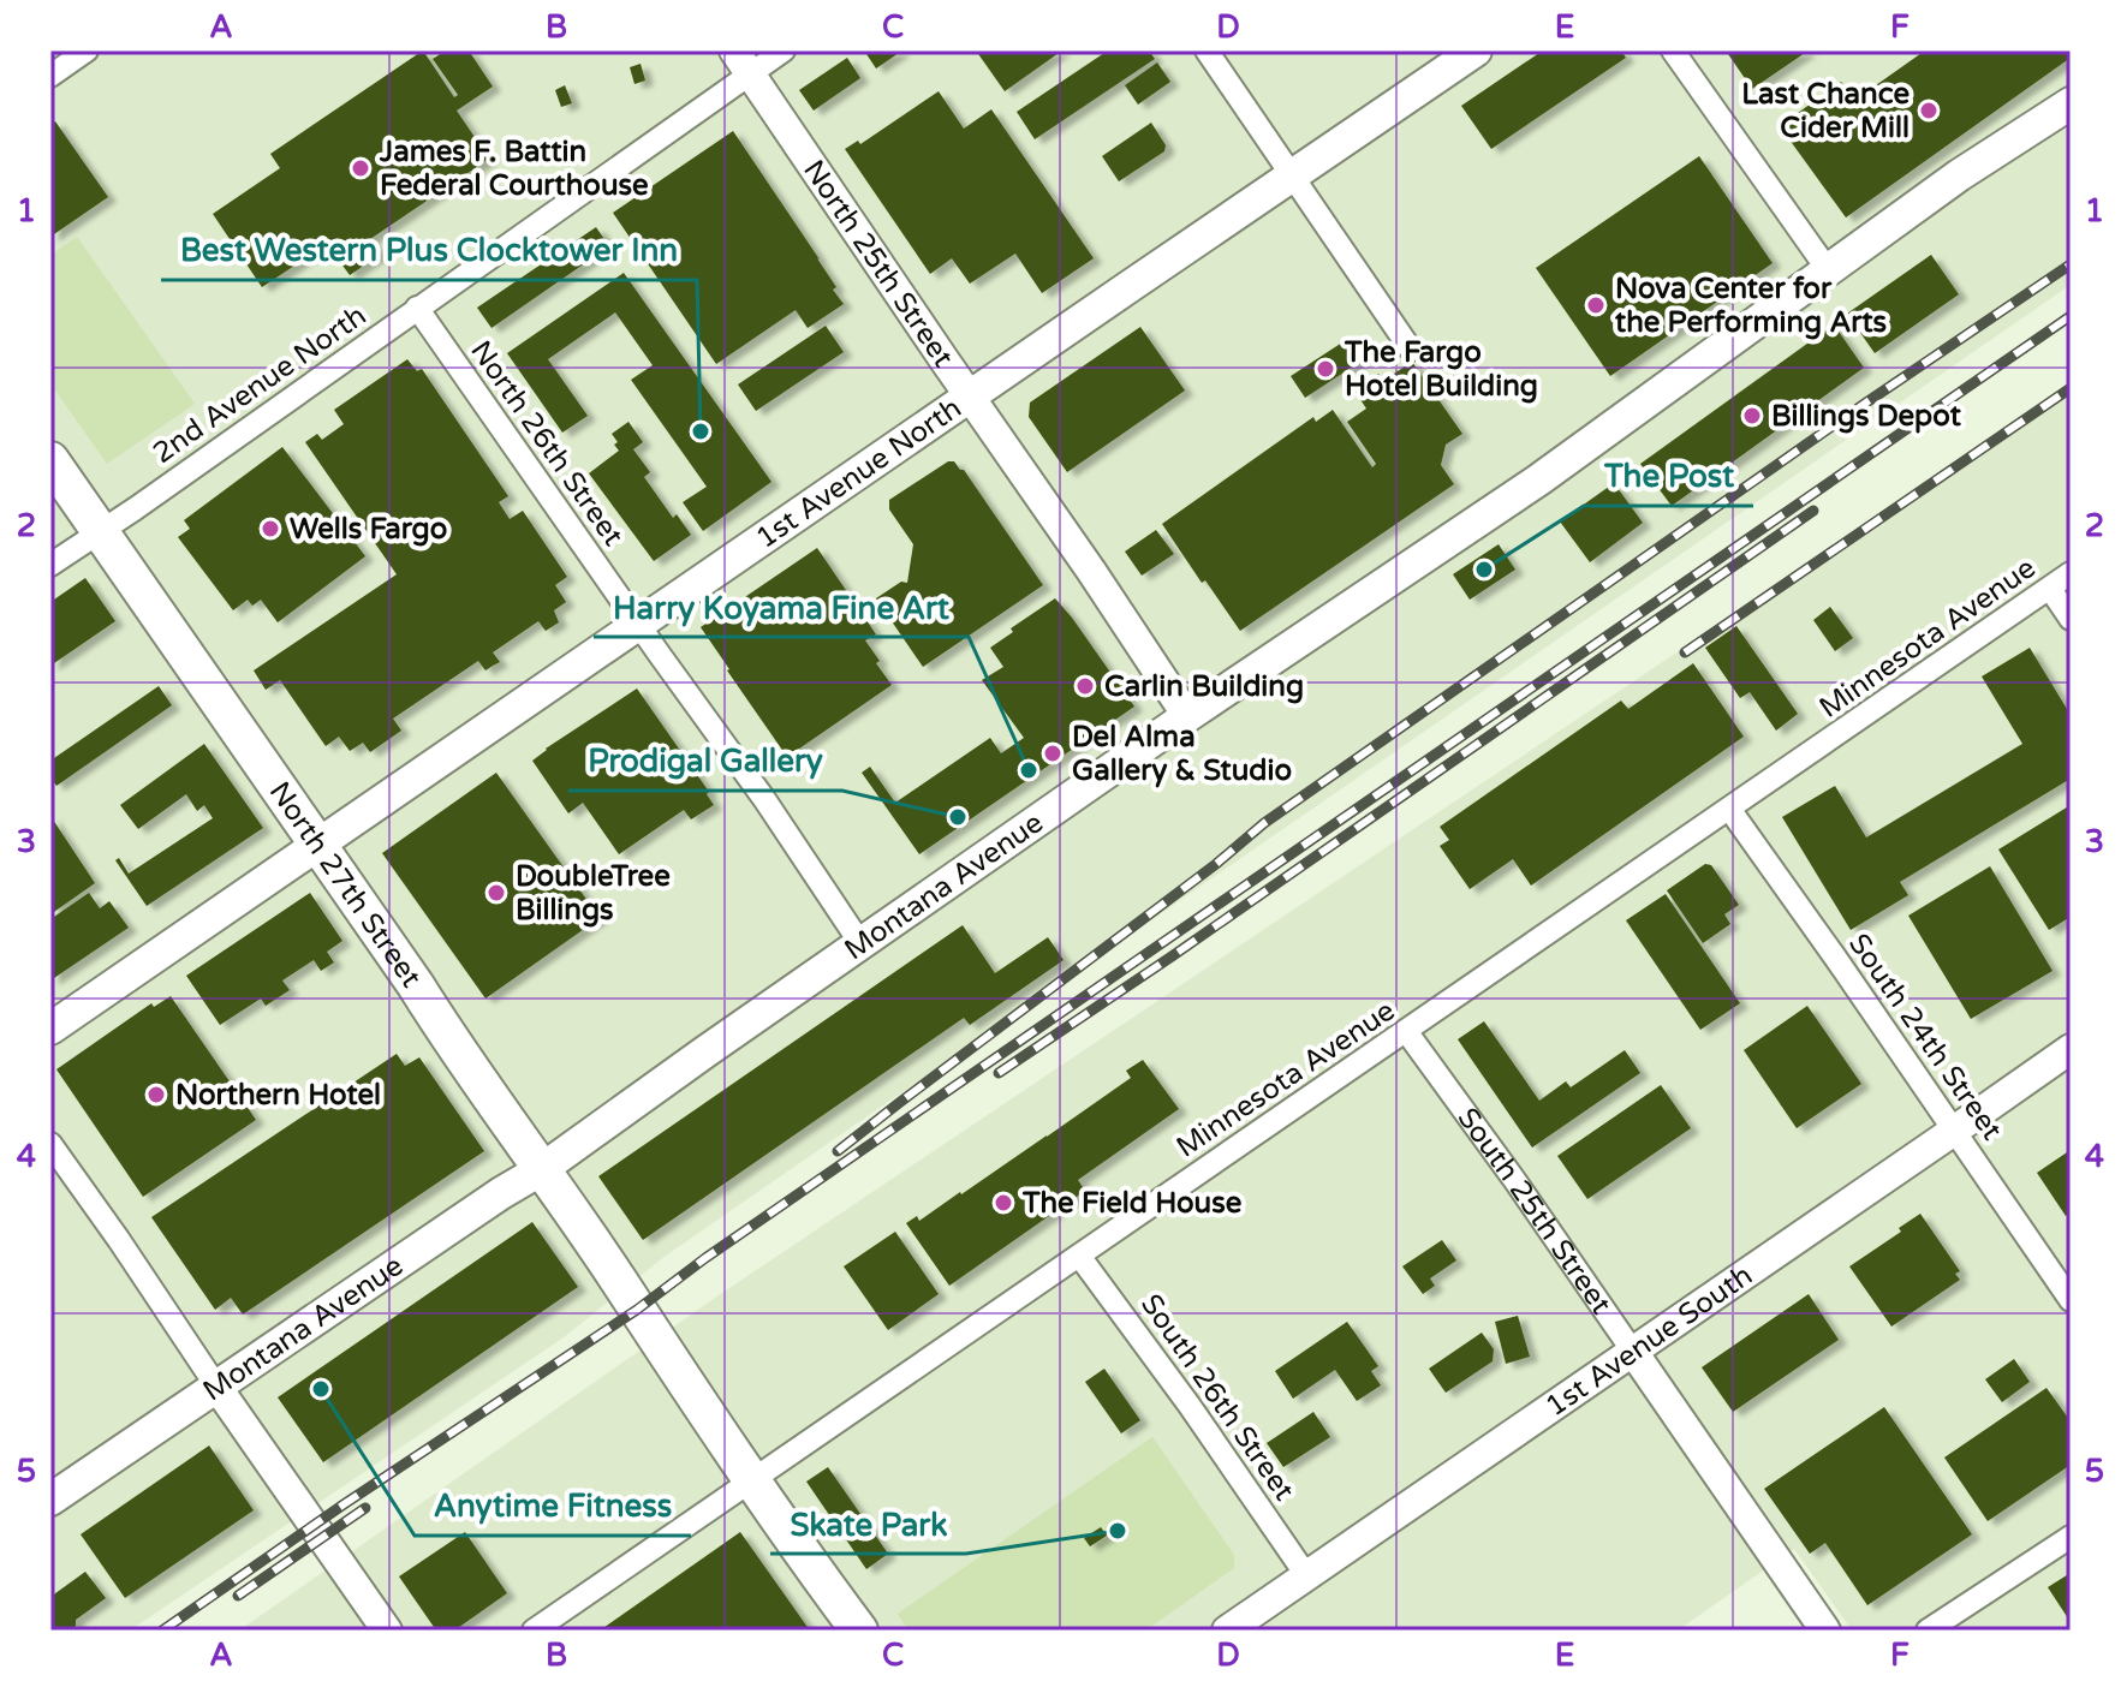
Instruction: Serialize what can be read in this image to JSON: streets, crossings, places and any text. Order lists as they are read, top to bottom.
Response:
{
  "streets": {
    "main road": ["1st Avenue North", "North 27th Street", "Montana Avenue"],
    "street": [
      "North 25th Street",
      "2nd Avenue North",
      "North 26th Street",
      "Minnesota Avenue",
      "South 24th Street",
      "South 25th Street",
      "1st Avenue South",
      "South 26th Street"
    ]
  },
  "crossings": [
    ["North 25th Street", "2nd Avenue North"],
    ["North 25th Street", "1st Avenue North"],
    ["North 25th Street", "Montana Avenue"],
    ["2nd Avenue North", "North 26th Street"],
    ["2nd Avenue North", "North 27th Street"],
    ["North 26th Street", "1st Avenue North"],
    ["North 26th Street", "Montana Avenue"],
    ["1st Avenue North", "North 27th Street"],
    ["Minnesota Avenue", "North 27th Street"],
    ["Minnesota Avenue", "South 24th Street"],
    ["Minnesota Avenue", "South 25th Street"],
    ["Minnesota Avenue", "South 26th Street"],
    ["North 27th Street", "Montana Avenue"],
    ["South 24th Street", "1st Avenue South"],
    ["South 25th Street", "1st Avenue South"],
    ["1st Avenue South", "South 26th Street"]
  ],
  "places": [
    "Last Chance Cider Mill",
    "James F. Battin Federal Courthouse",
    "Nova Center for the Performing Arts",
    "The Fargo Hotel Building",
    "Billings Depot",
    "Best Western Plus Clocktower Inn",
    "Wells Fargo",
    "The Post",
    "Carlin Building",
    "Del Alma Gallery & Studio",
    "Harry Koyama Fine Art",
    "Prodigal Gallery",
    "DoubleTree Billings",
    "Northern Hotel",
    "The Field House",
    "Anytime Fitness",
    "Skate Park"
  ],
  "grid": {
    "columns": [
      "A",
      "B",
      "C",
      "D",
      "E",
      "F"
    ],
    "rows": [
      "1",
      "2",
      "3",
      "4",
      "5"
    ]
  }
}
